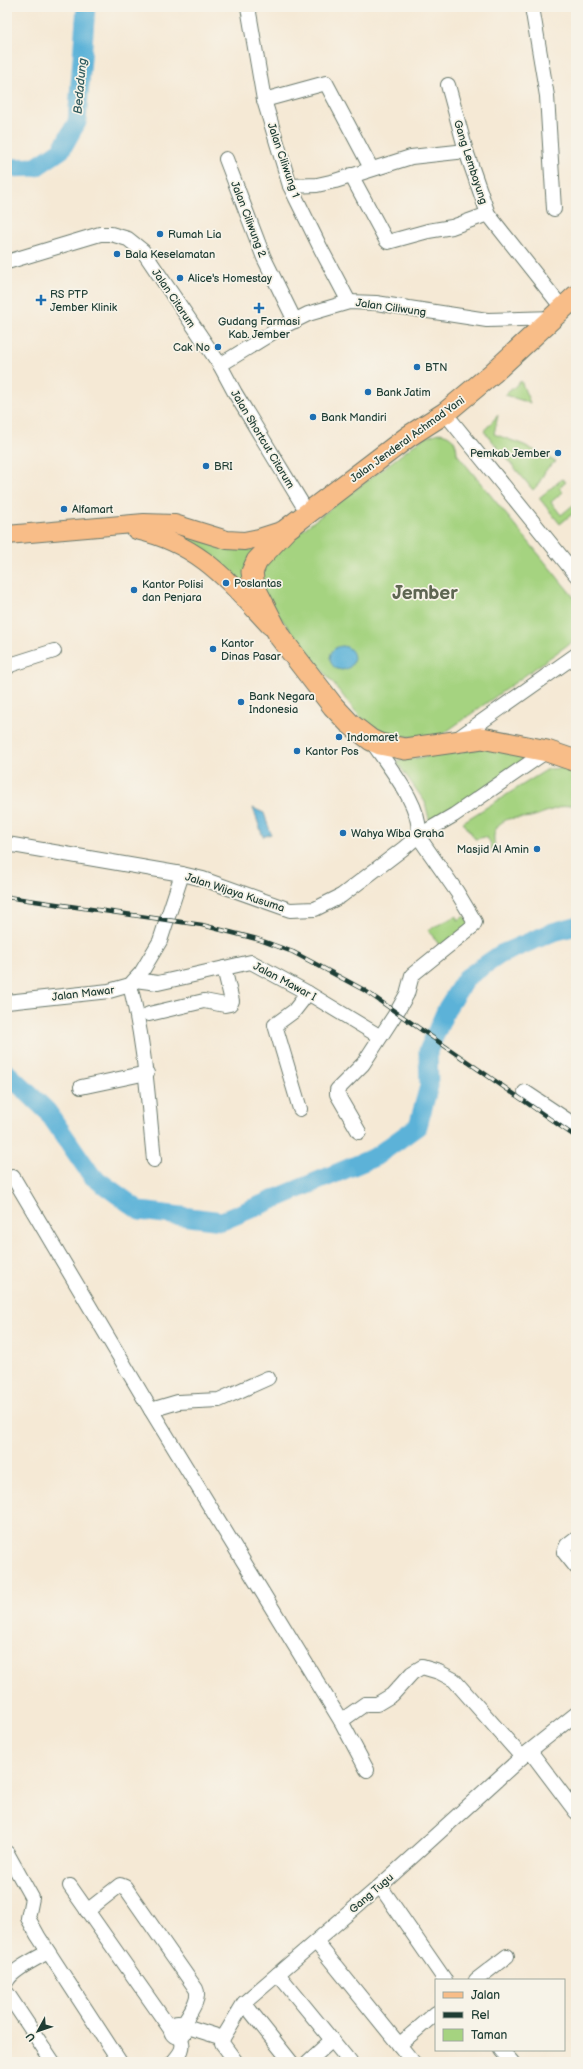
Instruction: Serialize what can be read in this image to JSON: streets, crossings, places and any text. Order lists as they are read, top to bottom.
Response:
{
  "streets": {
    "highway": ["Jalan Jenderal Achmad Yani"],
    "street": [
      "Jalan Ciliwung 1",
      "Gang Lembayung",
      "Jalan Ciliwung 2",
      "Jalan Citarum",
      "Jalan Ciliwung",
      "Jalan Shortcut Citarum",
      "Jalan Wijaya Kusuma",
      "Jalan Mawar I",
      "Jalan Mawar",
      "Gang Tugu"
    ]
  },
  "crossings": [
    ["Jalan Ciliwung 1", "Jalan Ciliwung"],
    ["Gang Lembayung", "Jalan Ciliwung"],
    ["Gang Lembayung", "Jalan Jenderal Achmad Yani"],
    ["Jalan Ciliwung 2", "Jalan Ciliwung"],
    ["Jalan Citarum", "Jalan Ciliwung"],
    ["Jalan Citarum", "Jalan Shortcut Citarum"],
    ["Jalan Ciliwung", "Jalan Shortcut Citarum"],
    ["Jalan Ciliwung", "Jalan Jenderal Achmad Yani"],
    ["Jalan Shortcut Citarum", "Jalan Jenderal Achmad Yani"],
    ["Jalan Mawar I", "Jalan Mawar"]
  ],
  "districts": ["Jember"],
  "water": ["Bedadung"],
  "places": {
    "other": [
      "Rumah Lia",
      "Bala Keselamatan",
      "Alice's Homestay",
      "Cak No",
      "BTN",
      "Bank Jatim",
      "Bank Mandiri",
      "Pemkab Jember",
      "BRI",
      "Alfamart",
      "Poslantas",
      "Kantor Polisi dan Penjara",
      "Kantor Dinas Pasar",
      "Bank Negara Indonesia",
      "Indomaret",
      "Kantor Pos",
      "Wahya Wiba Graha",
      "Masjid Al Amin"
    ],
    "health": ["RS PTP Jember Klinik", "Gudang Farmasi Kab. Jember"]
  },
  "legend": ["Jalan", "Rel", "Taman"],
  "north": "bottom left"
}
